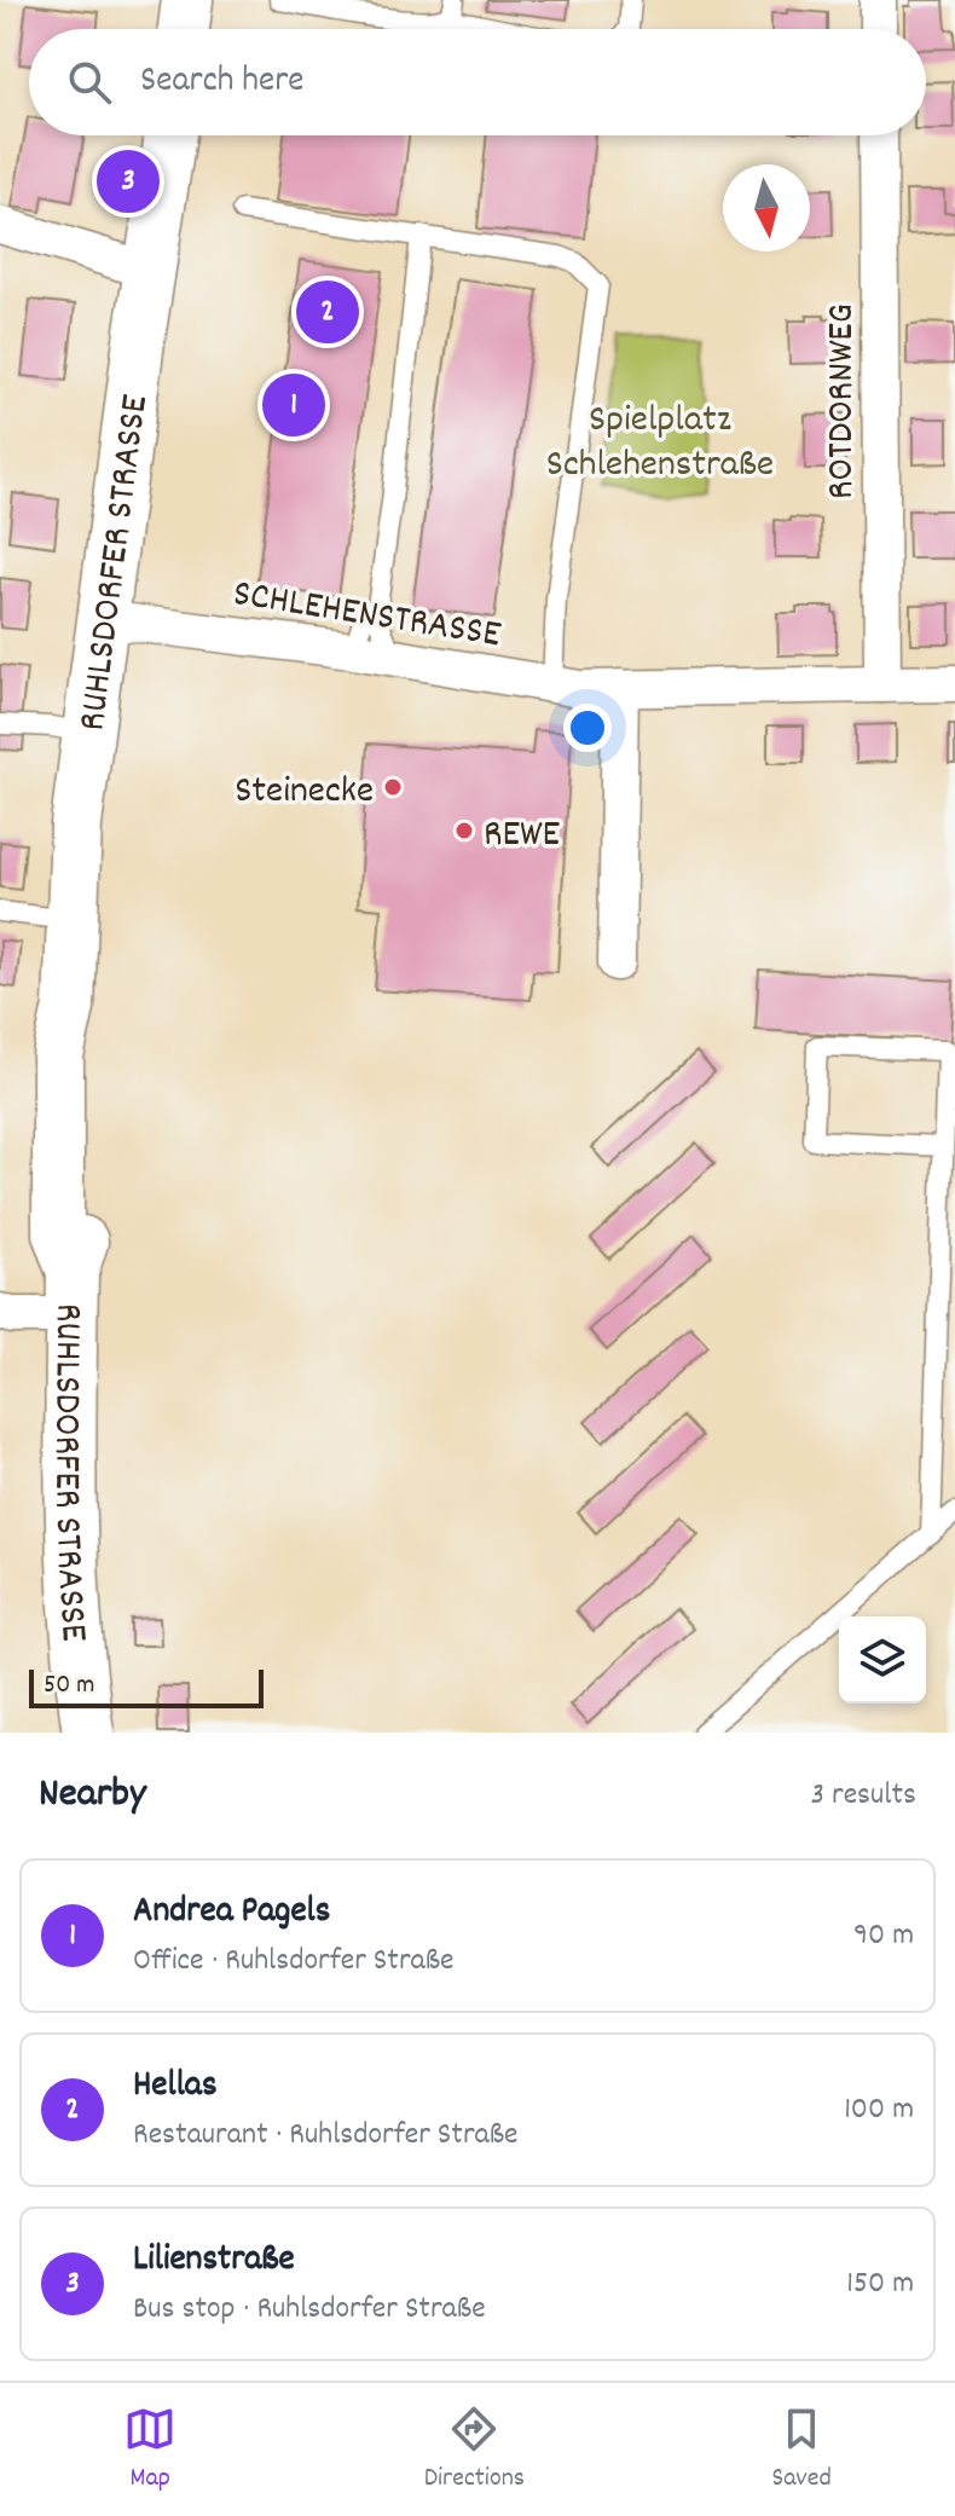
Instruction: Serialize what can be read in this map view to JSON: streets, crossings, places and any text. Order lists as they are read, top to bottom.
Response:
{
  "streets": {
    "main road": ["RUHLSDORFER STRASSE"],
    "street": ["ROTDORNWEG", "SCHLEHENSTRASSE"]
  },
  "crossings": [
    ["ROTDORNWEG", "SCHLEHENSTRASSE"],
    ["RUHLSDORFER STRASSE", "SCHLEHENSTRASSE"]
  ],
  "parks": ["Spielplatz Schlehenstraße"],
  "places": ["Steinecke", "REWE"],
  "scale_bar": "50 m",
  "north": "bottom",
  "page": {
    "search": "Search here",
    "pins": ["3", "2", "1"],
    "scale": "50 m",
    "heading": ["Nearby", "3 results"],
    "list": [
      {
        "mark": "1",
        "name": "Andrea Pagels",
        "note": "Office · Ruhlsdorfer Straße",
        "value": "90 m"
      },
      {
        "mark": "2",
        "name": "Hellas",
        "note": "Restaurant · Ruhlsdorfer Straße",
        "value": "100 m"
      },
      {
        "mark": "3",
        "name": "Lilienstraße",
        "note": "Bus stop · Ruhlsdorfer Straße",
        "value": "150 m"
      }
    ],
    "nav": ["Map", "Directions", "Saved"]
  }
}
